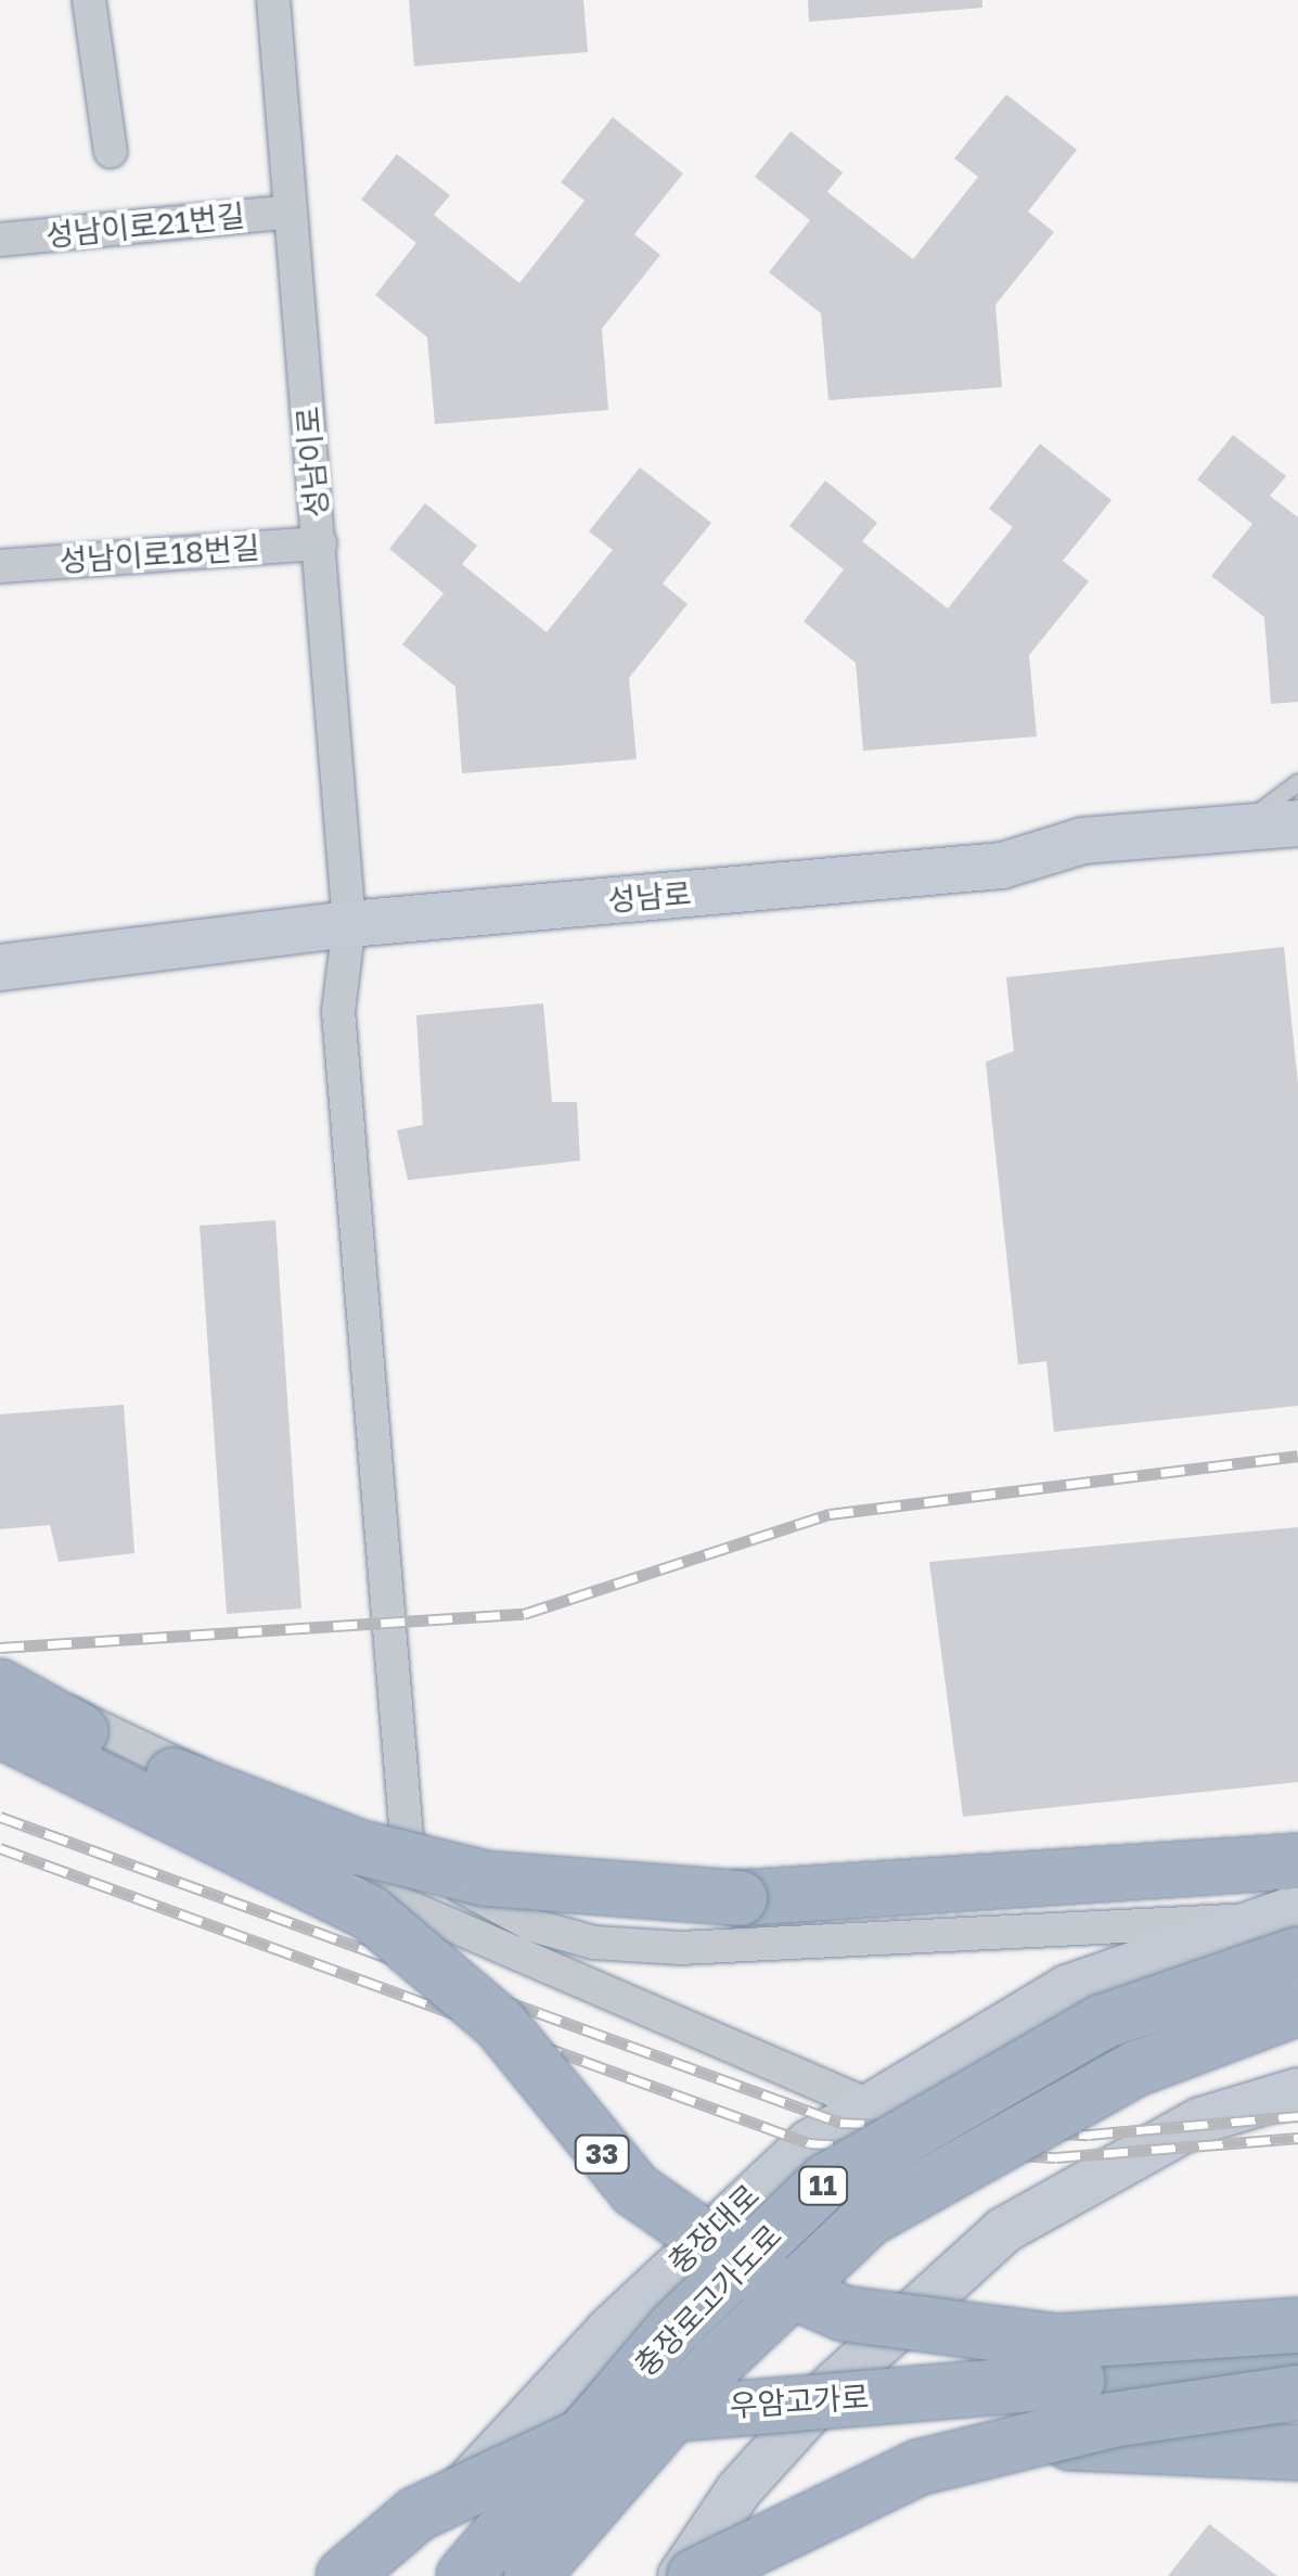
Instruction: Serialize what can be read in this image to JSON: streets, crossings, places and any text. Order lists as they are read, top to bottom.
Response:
{
  "streets": {
    "highway": [
      "33",
      "11",
      "충장로고가도로",
      "우암고가로"
    ],
    "main road": ["성남로", "충장대로"],
    "street": ["성남이로21번길", "성남이로", "성남이로18번길"]
  },
  "crossings": [
    ["성남이로21번길", "성남이로"],
    ["성남이로", "성남이로18번길"],
    ["성남이로", "성남로"]
  ]
}
